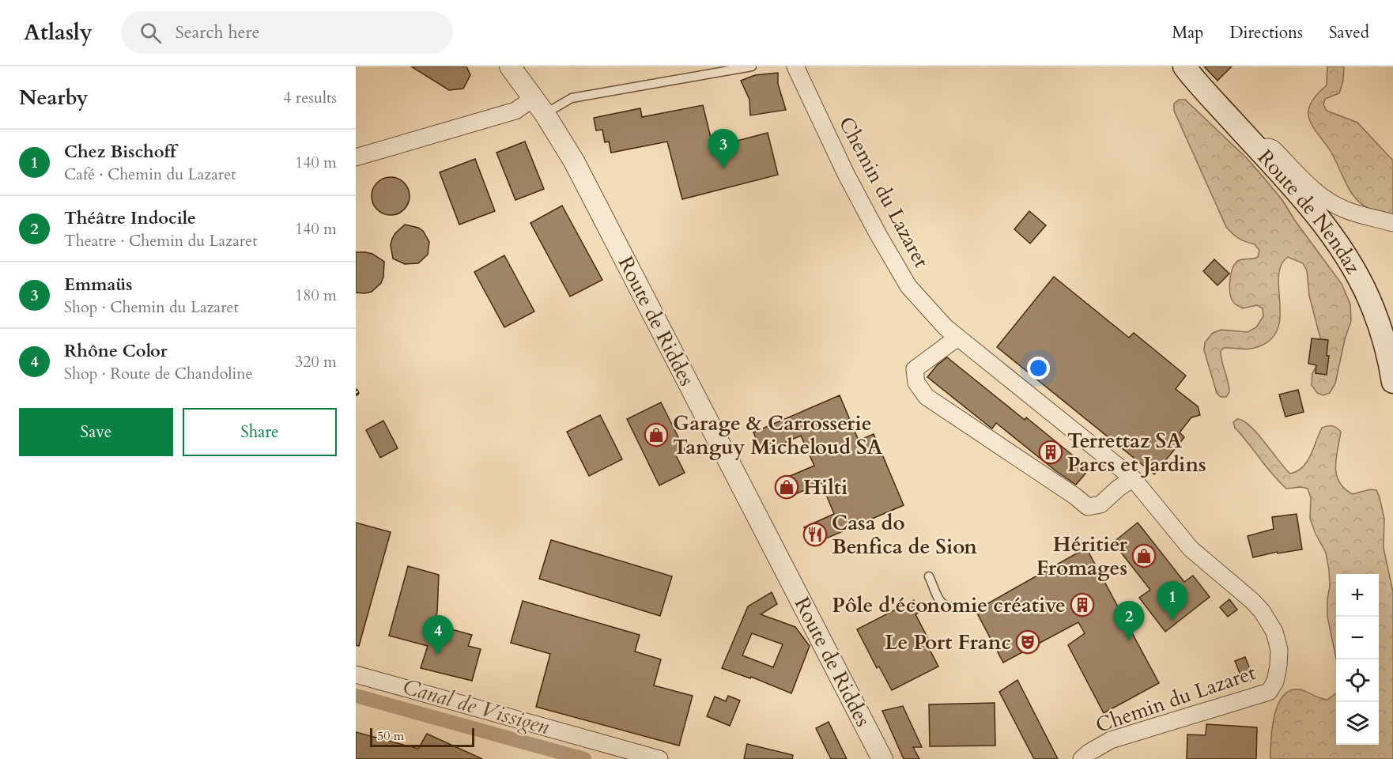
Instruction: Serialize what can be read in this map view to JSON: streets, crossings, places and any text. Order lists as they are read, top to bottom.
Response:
{
  "streets": {
    "main road": ["Route de Nendaz"],
    "street": ["Chemin du Lazaret", "Route de Riddes"]
  },
  "water": ["Canal de Vissigen"],
  "places": {
    "shop": ["Garage & Carrosserie Tanguy Micheloud SA", "Hilti", "Héritier Fromages"],
    "building": ["Terrettaz SA Parcs et Jardins", "Pôle d'économie créative"],
    "restaurant": ["Casa do Benfica de Sion"],
    "theatre": ["Le Port Franc"]
  },
  "scale_bar": "50 m",
  "page": {
    "header": "Atlasly",
    "search": "Search here",
    "nav": ["Map", "Directions", "Saved"],
    "heading": ["Nearby", "4 results"],
    "list": [
      {
        "mark": "1",
        "name": "Chez Bischoff",
        "note": "Café · Chemin du Lazaret",
        "value": "140 m"
      },
      {
        "mark": "2",
        "name": "Théâtre Indocile",
        "note": "Theatre · Chemin du Lazaret",
        "value": "140 m"
      },
      {
        "mark": "3",
        "name": "Emmaüs",
        "note": "Shop · Chemin du Lazaret",
        "value": "180 m"
      },
      {
        "mark": "4",
        "name": "Rhône Color",
        "note": "Shop · Route de Chandoline",
        "value": "320 m"
      }
    ],
    "pins": [
      "3",
      "1",
      "2",
      "4"
    ],
    "buttons": ["Save", "Share"],
    "map_buttons": ["+", "−"],
    "scale": "50 m"
  }
}
